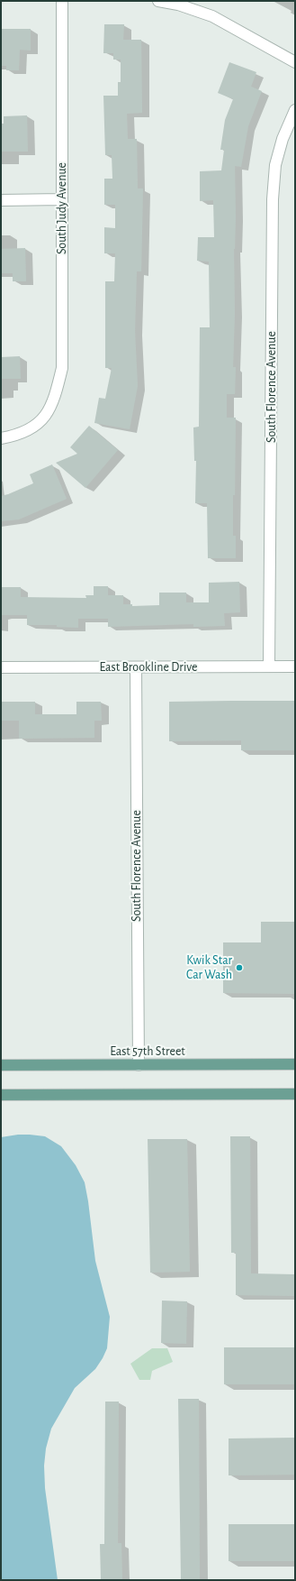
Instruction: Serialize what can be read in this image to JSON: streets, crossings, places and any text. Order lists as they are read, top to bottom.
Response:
{
  "streets": {
    "main road": ["East 57th Street"],
    "street": ["South Judy Avenue", "South Florence Avenue", "East Brookline Drive"]
  },
  "crossings": [
    ["South Florence Avenue", "East Brookline Drive"],
    ["South Florence Avenue", "East 57th Street"]
  ],
  "places": ["Kwik Star Car Wash"]
}
